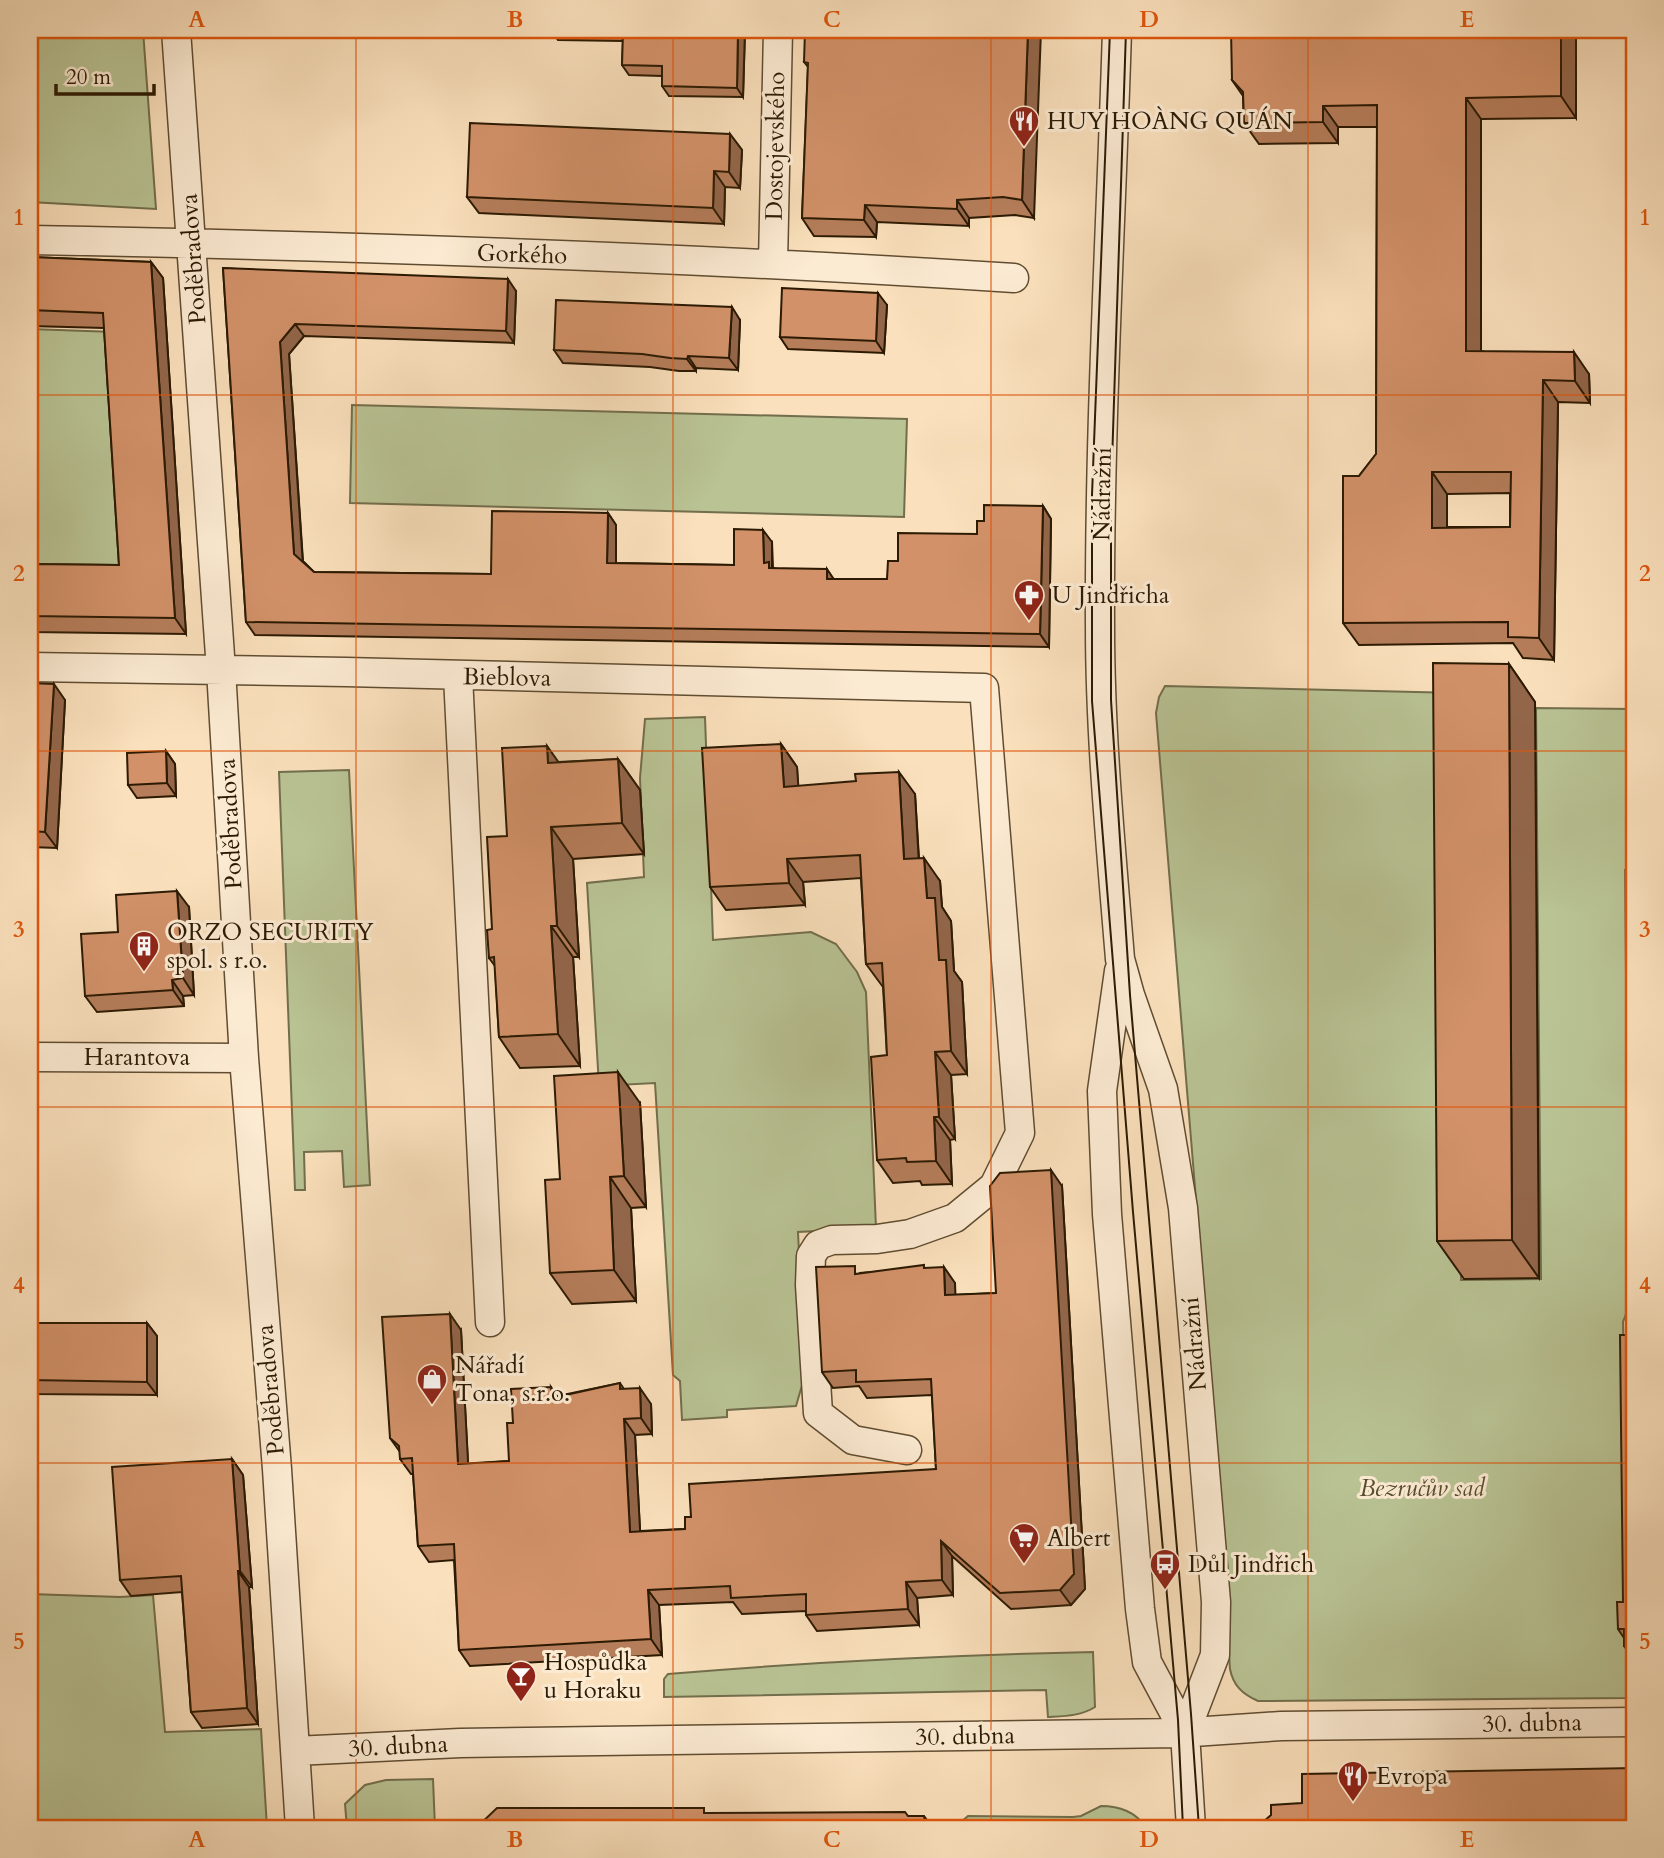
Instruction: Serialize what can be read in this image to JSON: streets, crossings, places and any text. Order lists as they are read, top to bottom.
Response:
{
  "streets": {
    "street": [
      "Dostojevského",
      "Gorkého",
      "Poděbradova",
      "Nádražní",
      "Bieblova",
      "Harantova",
      "30. dubna"
    ]
  },
  "crossings": [
    ["Dostojevského", "Gorkého"],
    ["Gorkého", "Poděbradova"],
    ["Poděbradova", "Bieblova"],
    ["Poděbradova", "Harantova"],
    ["Poděbradova", "30. dubna"],
    ["Nádražní", "30. dubna"]
  ],
  "parks": ["Bezručův sad"],
  "places": {
    "restaurant": ["HUY HOÀNG QUÁN", "Evropa"],
    "pharmacy": ["U Jindřicha"],
    "building": ["ORZO SECURITY spol. s r.o."],
    "shop": ["Nářadí Tona, s.r.o."],
    "supermarket": ["Albert"],
    "bus stop": ["Důl Jindřich"],
    "bar": ["Hospůdka u Horaku"]
  },
  "scale_bar": "20 m",
  "grid": {
    "columns": [
      "A",
      "B",
      "C",
      "D",
      "E"
    ],
    "rows": [
      "1",
      "2",
      "3",
      "4",
      "5"
    ]
  }
}
